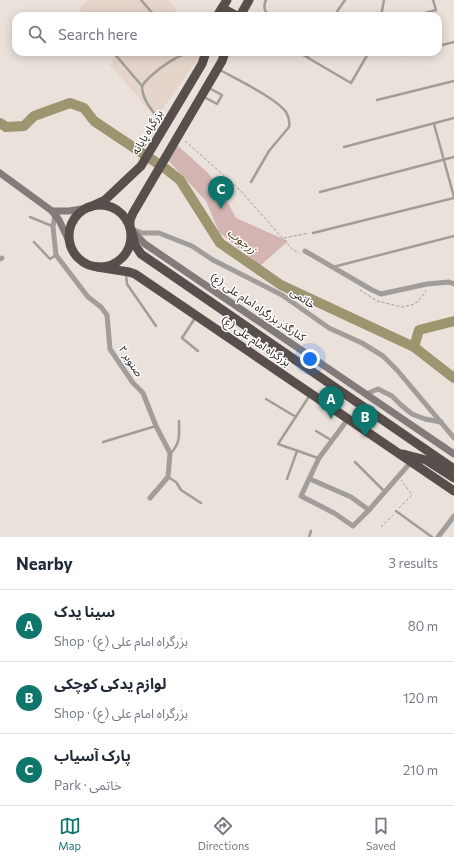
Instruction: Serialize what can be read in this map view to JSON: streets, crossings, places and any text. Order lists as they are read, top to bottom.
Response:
{
  "streets": {
    "highway": ["بزرگراه پایانه", "بزرگراه امام علی (ع)"],
    "main road": ["کنارگذر بزرگراه امام علی (ع)"],
    "street": ["خاتمی", "صنوبر ۲"]
  },
  "crossings": [
    ["بزرگراه پایانه", "خاتمی"],
    ["بزرگراه پایانه", "کنارگذر بزرگراه امام علی (ع)"],
    ["بزرگراه پایانه", "بزرگراه امام علی (ع)"],
    ["خاتمی", "کنارگذر بزرگراه امام علی (ع)"],
    ["خاتمی", "بزرگراه امام علی (ع)"],
    ["کنارگذر بزرگراه امام علی (ع)", "بزرگراه امام علی (ع)"]
  ],
  "water": ["زرجوب"],
  "page": {
    "search": "Search here",
    "pins": ["C", "A", "B"],
    "heading": ["Nearby", "3 results"],
    "list": [
      {
        "mark": "A",
        "name": "سینا یدک",
        "note": "Shop · بزرگراه امام علی (ع)",
        "value": "80 m"
      },
      {
        "mark": "B",
        "name": "لوازم یدکی کوچکی",
        "note": "Shop · بزرگراه امام علی (ع)",
        "value": "120 m"
      },
      {
        "mark": "C",
        "name": "پارک آسیاب",
        "note": "Park · خاتمی",
        "value": "210 m"
      }
    ],
    "nav": ["Map", "Directions", "Saved"]
  }
}
